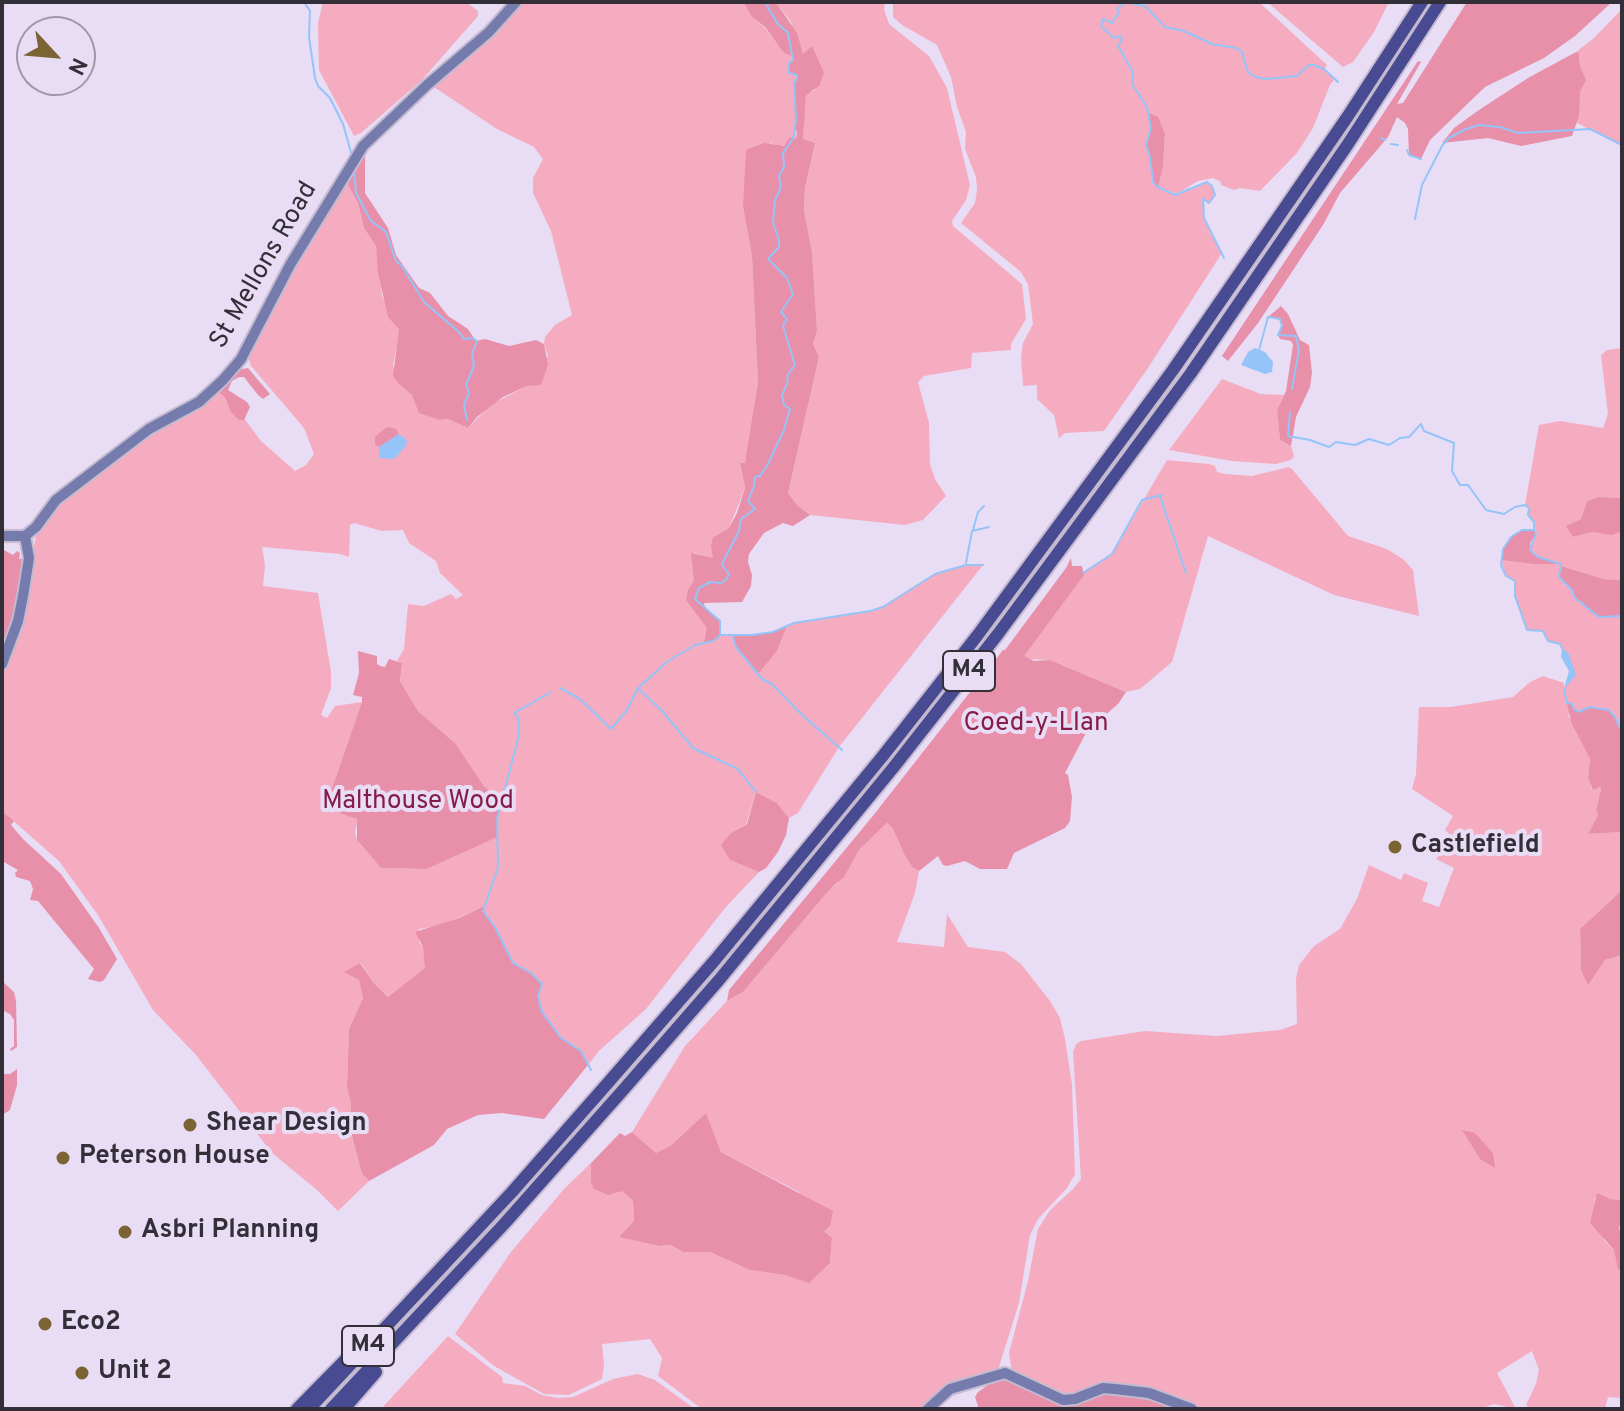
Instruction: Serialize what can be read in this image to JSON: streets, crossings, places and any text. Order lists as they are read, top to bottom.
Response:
{
  "streets": {
    "highway": ["M4"],
    "main road": ["St Mellons Road"]
  },
  "parks": ["Coed-y-Llan", "Malthouse Wood"],
  "places": [
    "Castlefield",
    "Shear Design",
    "Peterson House",
    "Asbri Planning",
    "Eco2",
    "Unit 2"
  ],
  "north": "bottom right"
}
